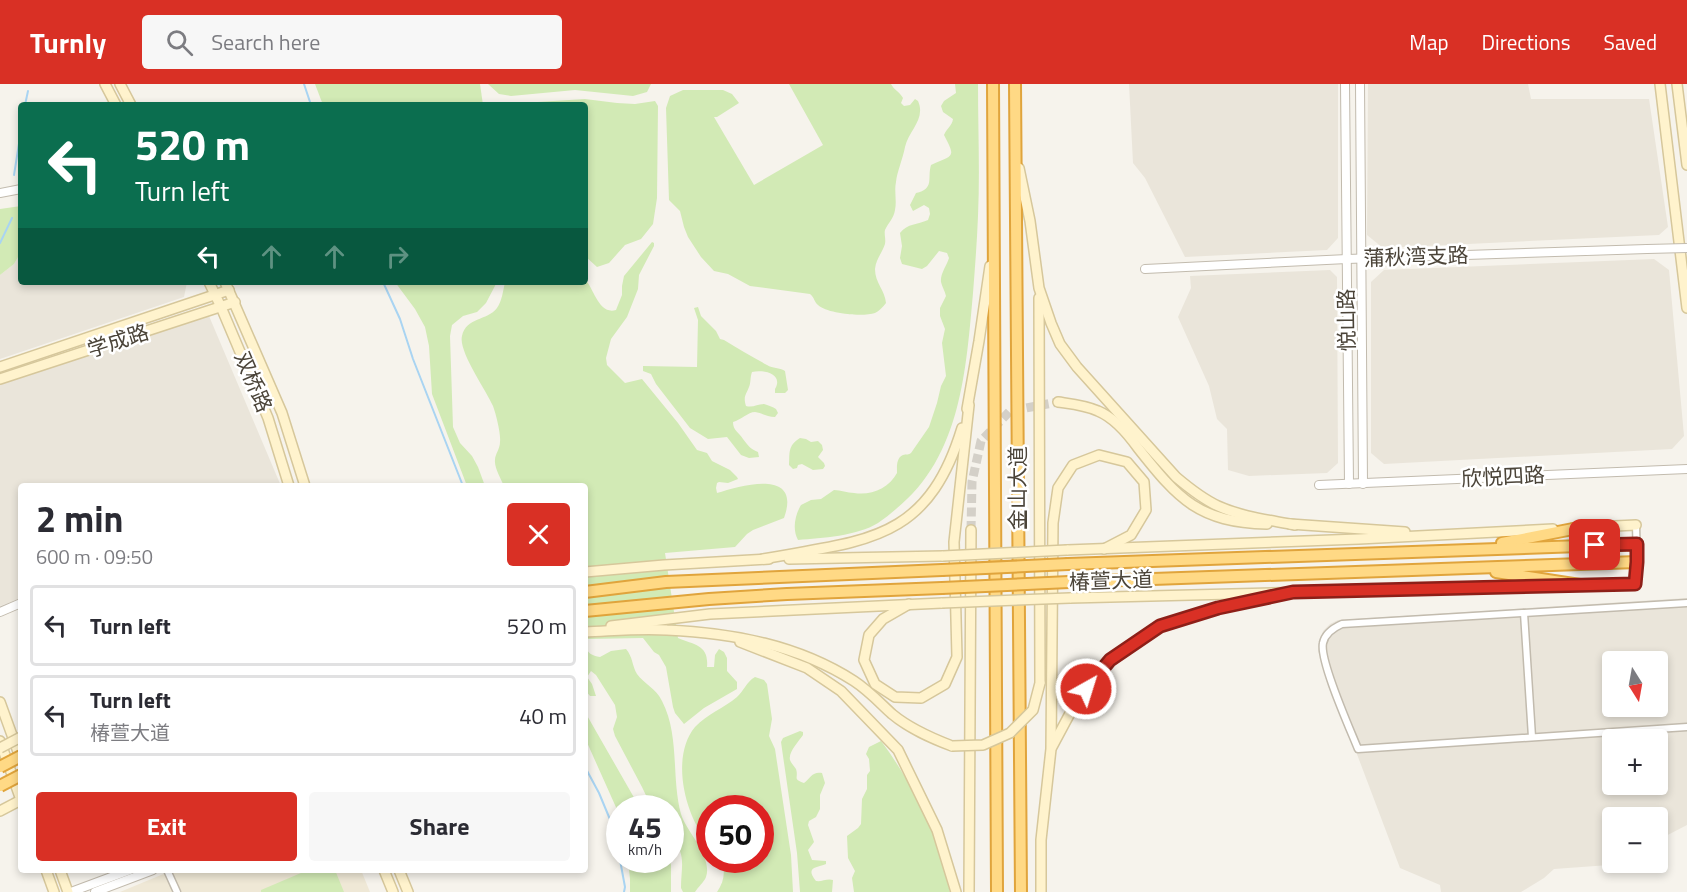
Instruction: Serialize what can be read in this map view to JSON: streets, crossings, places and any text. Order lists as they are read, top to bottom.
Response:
{
  "streets": {
    "highway": ["金山大道", "椿萱大道"],
    "main road": ["学成路", "双桥路"],
    "street": ["蒲秋湾支路", "悦山路", "欣悦四路"]
  },
  "crossings": [
    ["蒲秋湾支路", "悦山路"],
    ["悦山路", "欣悦四路"],
    ["学成路", "双桥路"]
  ],
  "north": "bottom",
  "page": {
    "header": "Turnly",
    "search": "Search here",
    "nav": ["Map", "Directions", "Saved"],
    "turn": ["520 m", "Turn left"],
    "heading": ["2 min", "600 m · 09:50"],
    "list": [
      {
        "name": "Turn left",
        "value": "520 m"
      },
      {
        "name": "Turn left",
        "note": "椿萱大道",
        "value": "40 m"
      }
    ],
    "map_buttons": ["+", "−"],
    "buttons": ["Exit", "Share"],
    "speed": "45 km/h",
    "limit": "50"
  }
}
